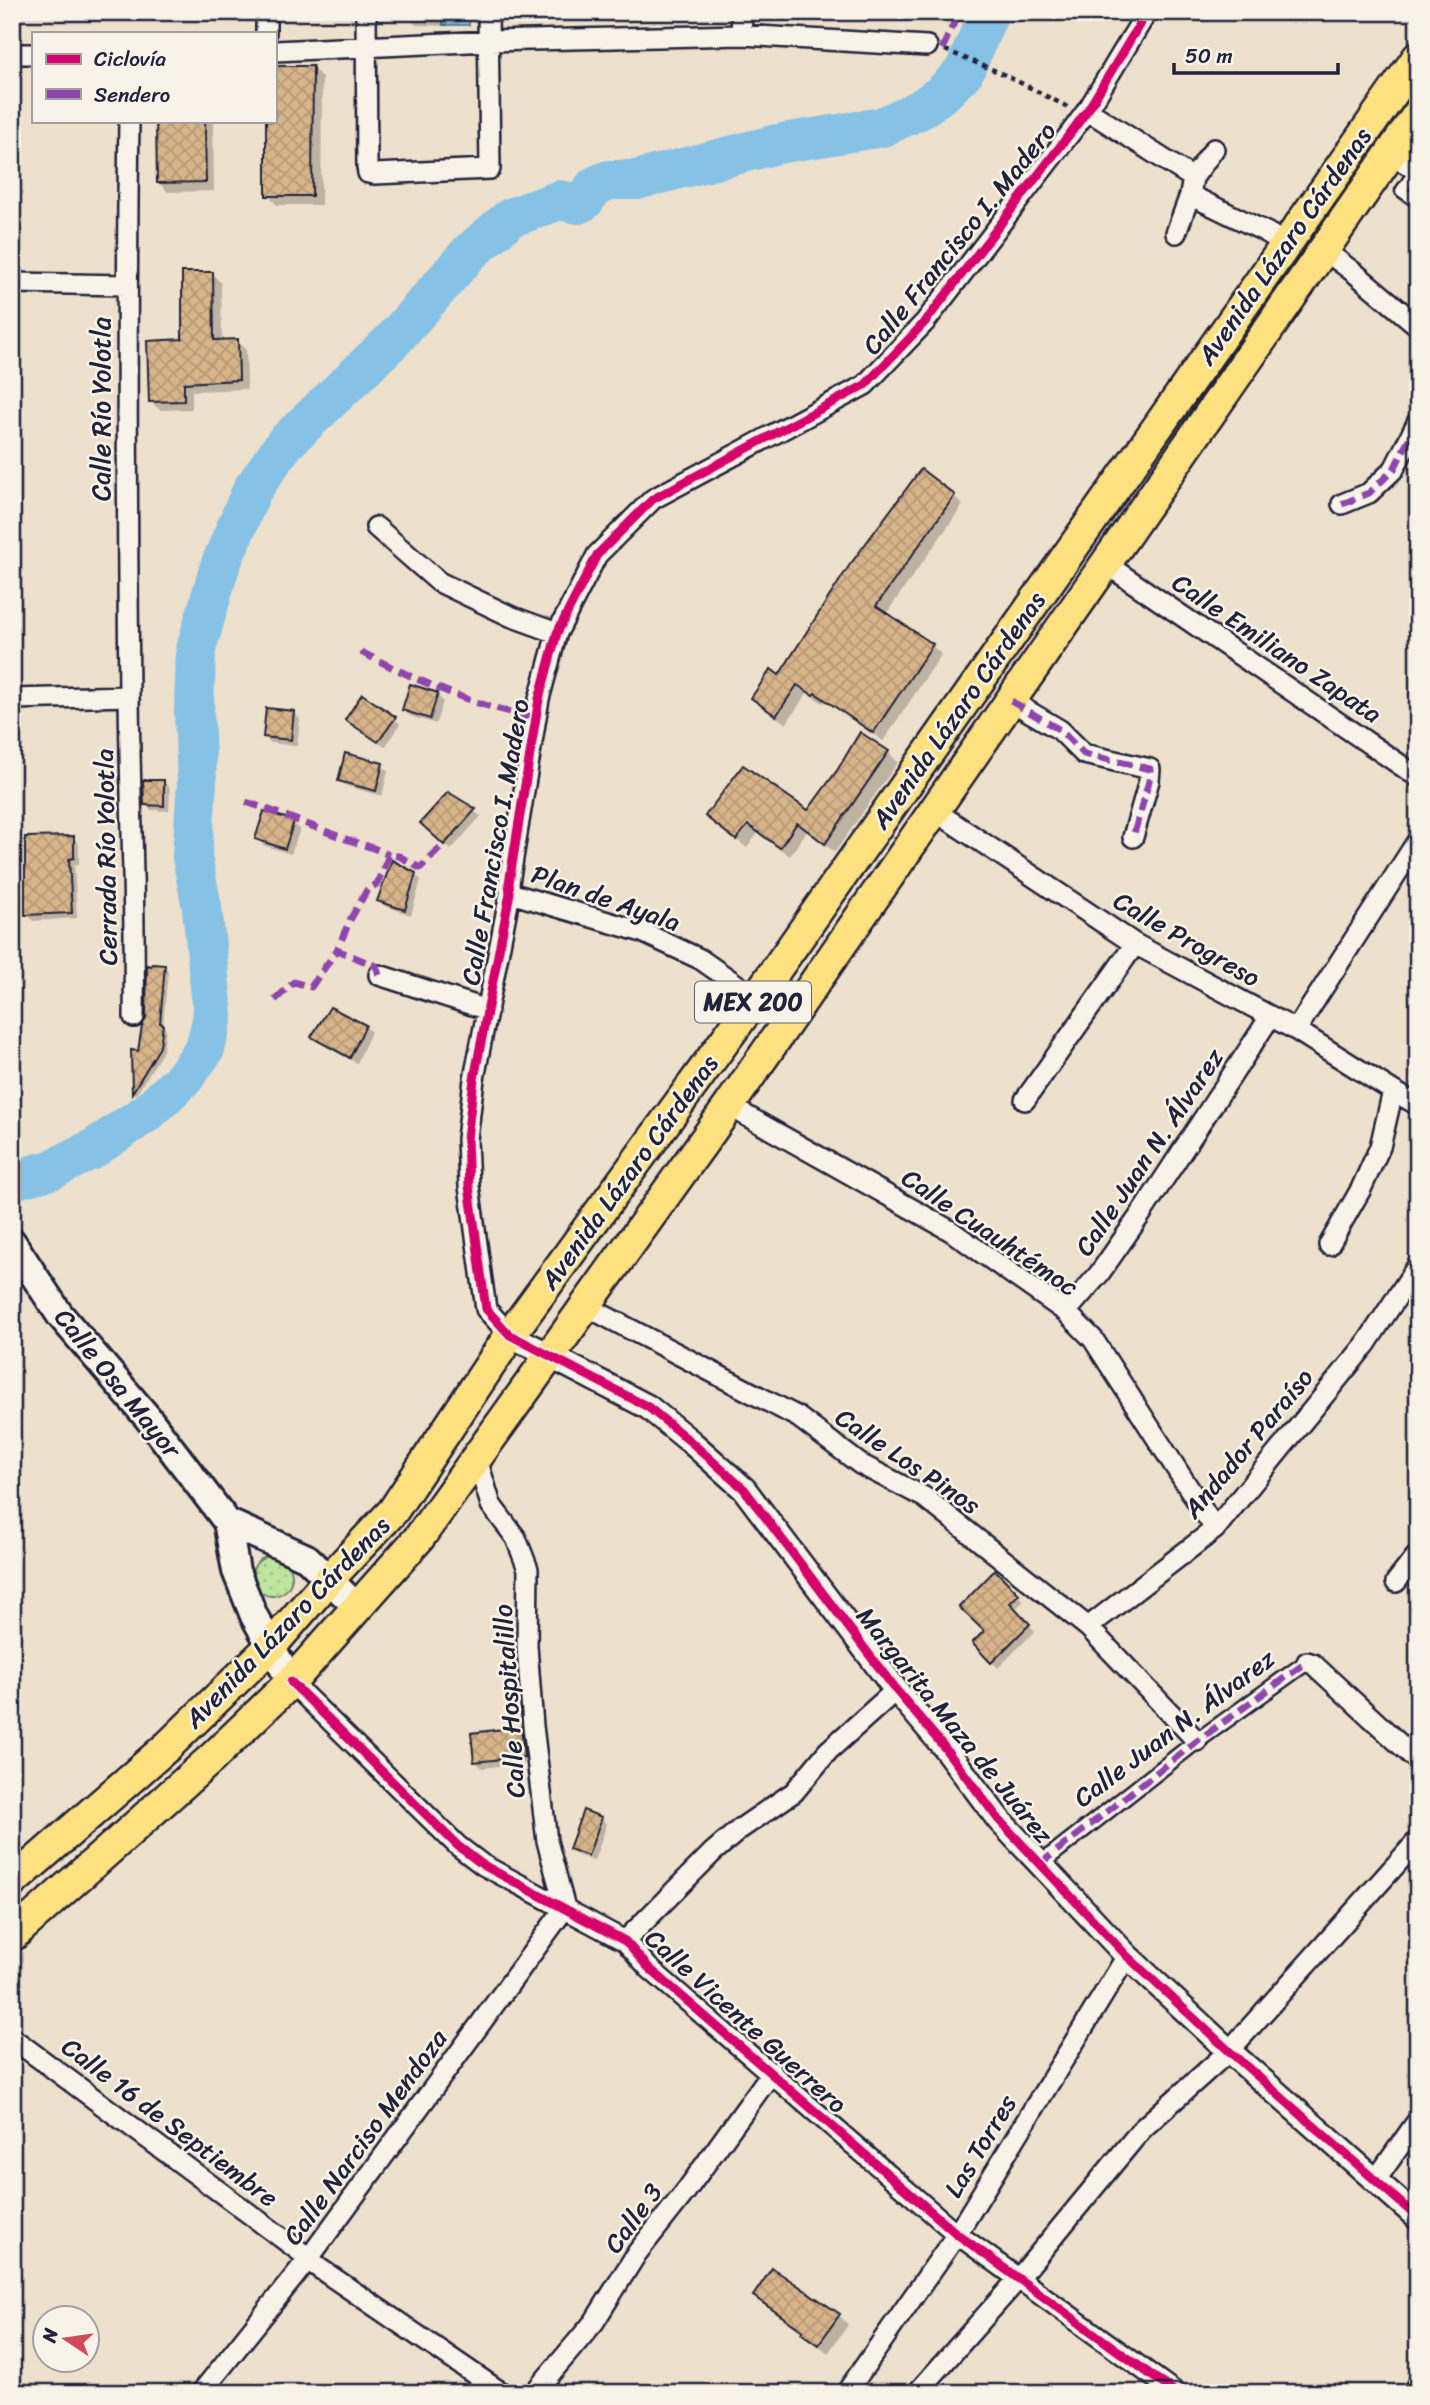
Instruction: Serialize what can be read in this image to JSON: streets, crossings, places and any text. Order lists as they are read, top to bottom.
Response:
{
  "streets": {
    "main road": ["Avenida Lázaro Cárdenas", "MEX 200", "Calle Osa Mayor"],
    "street": [
      "Calle Francisco I. Madero",
      "Calle Río Yolotla",
      "Calle Emiliano Zapata",
      "Cerrada Río Yolotla",
      "Plan de Ayala",
      "Calle Progreso",
      "Calle Juan N. Álvarez",
      "Calle Cuauhtémoc",
      "Andador Paraíso",
      "Calle Los Pinos",
      "Calle Hospitalillo",
      "Margarita Maza de Juárez",
      "Calle Vicente Guerrero",
      "Calle 16 de Septiembre",
      "Calle Narciso Mendoza",
      "Las Torres",
      "Calle 3"
    ]
  },
  "crossings": [
    ["Calle Francisco I. Madero", "Avenida Lázaro Cárdenas"],
    ["Calle Francisco I. Madero", "Plan de Ayala"],
    ["Calle Francisco I. Madero", "Margarita Maza de Juárez"],
    ["Avenida Lázaro Cárdenas", "Calle Emiliano Zapata"],
    ["Avenida Lázaro Cárdenas", "Plan de Ayala"],
    ["Avenida Lázaro Cárdenas", "Calle Progreso"],
    ["Avenida Lázaro Cárdenas", "Calle Cuauhtémoc"],
    ["Avenida Lázaro Cárdenas", "Calle Osa Mayor"],
    ["Avenida Lázaro Cárdenas", "Calle Los Pinos"],
    ["Avenida Lázaro Cárdenas", "Calle Hospitalillo"],
    ["Avenida Lázaro Cárdenas", "Margarita Maza de Juárez"],
    ["Avenida Lázaro Cárdenas", "Calle Vicente Guerrero"],
    ["Calle Río Yolotla", "Cerrada Río Yolotla"],
    ["Calle Progreso", "Calle Juan N. Álvarez"],
    ["Calle Juan N. Álvarez", "Calle Cuauhtémoc"],
    ["Calle Juan N. Álvarez", "Calle Los Pinos"],
    ["Calle Juan N. Álvarez", "Margarita Maza de Juárez"],
    ["Calle Cuauhtémoc", "Andador Paraíso"],
    ["Calle Osa Mayor", "Calle Vicente Guerrero"],
    ["Andador Paraíso", "Calle Los Pinos"],
    ["Calle Hospitalillo", "Calle Vicente Guerrero"],
    ["Calle Hospitalillo", "Calle Narciso Mendoza"],
    ["Margarita Maza de Juárez", "Las Torres"],
    ["Calle Vicente Guerrero", "Calle Narciso Mendoza"],
    ["Calle Vicente Guerrero", "Las Torres"],
    ["Calle Vicente Guerrero", "Calle 3"],
    ["Calle 16 de Septiembre", "Calle Narciso Mendoza"]
  ],
  "legend": ["Ciclovía", "Sendero"],
  "scale_bar": "50 m",
  "north": "left"
}
